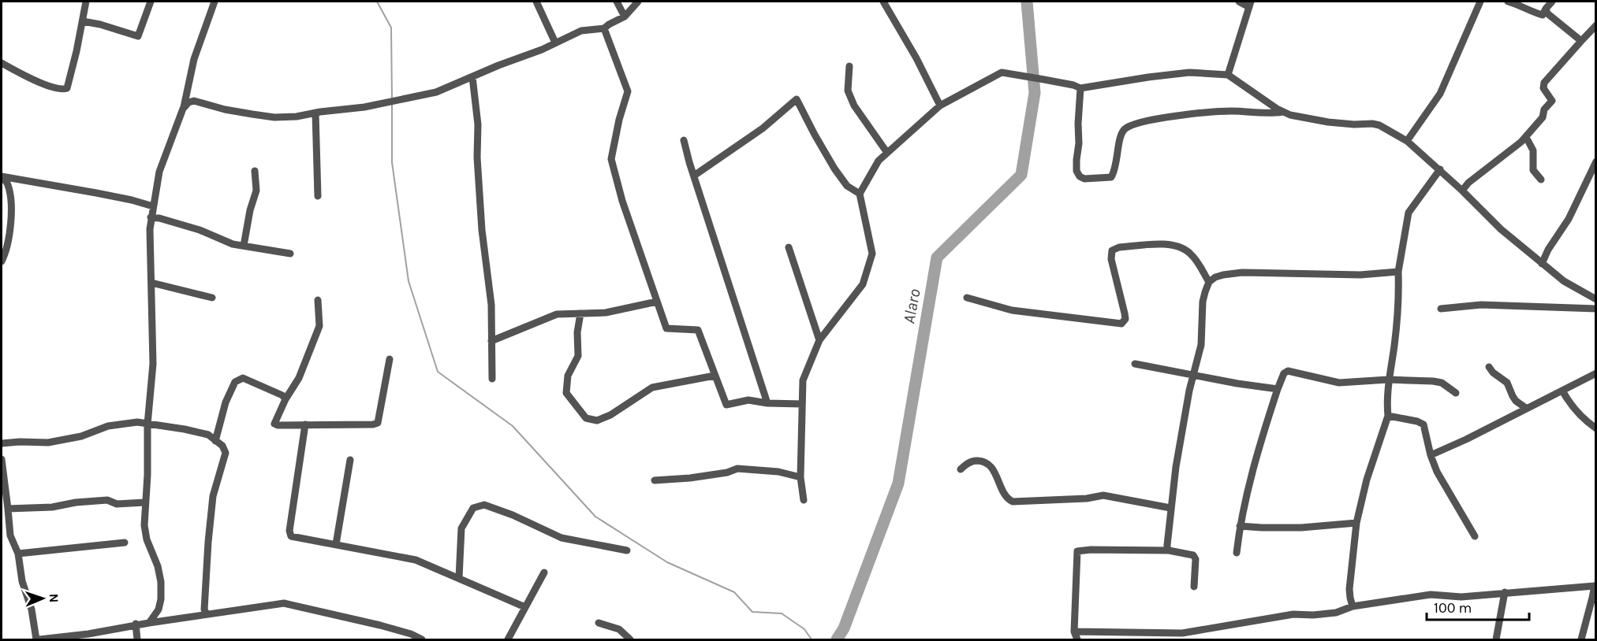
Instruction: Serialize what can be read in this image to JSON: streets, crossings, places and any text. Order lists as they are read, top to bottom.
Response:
{
  "water": ["Alaro"],
  "scale_bar": "100 m",
  "north": "right"
}
